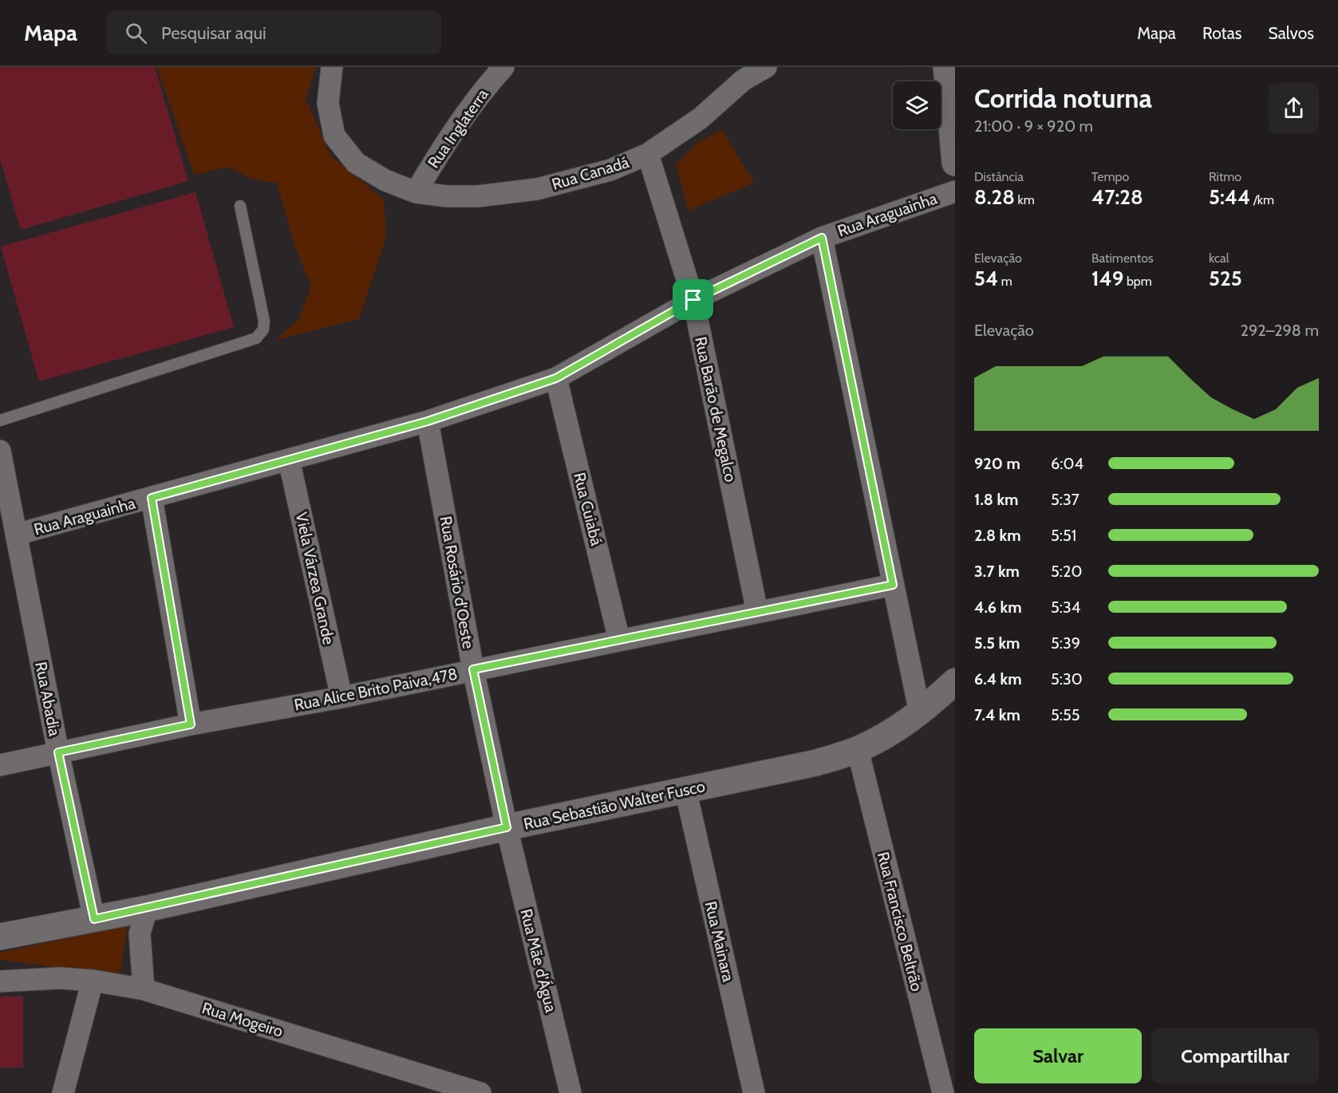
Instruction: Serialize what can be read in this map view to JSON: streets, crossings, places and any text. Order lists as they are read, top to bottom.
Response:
{
  "streets": {
    "street": [
      "Rua Inglaterra",
      "Rua Canadá",
      "Rua Araguainha",
      "Rua Barão de Megalco",
      "Rua Cuiabá",
      "Viela Várzea Grande",
      "Rua Rosário d'Oeste",
      "Rua Alice Brito Paiva,478",
      "Rua Abadia",
      "Rua Sebastião Walter Fusco",
      "Rua Francisco Beltrão",
      "Rua Mainara",
      "Rua Mãe d'Água",
      "Rua Mogeiro"
    ]
  },
  "crossings": [
    ["Rua Inglaterra", "Rua Canadá"],
    ["Rua Canadá", "Rua Barão de Megalco"],
    ["Rua Araguainha", "Rua Barão de Megalco"],
    ["Rua Araguainha", "Rua Cuiabá"],
    ["Rua Araguainha", "Viela Várzea Grande"],
    ["Rua Araguainha", "Rua Rosário d'Oeste"],
    ["Rua Araguainha", "Rua Abadia"],
    ["Rua Barão de Megalco", "Rua Alice Brito Paiva,478"],
    ["Rua Cuiabá", "Rua Alice Brito Paiva,478"],
    ["Viela Várzea Grande", "Rua Alice Brito Paiva,478"],
    ["Rua Rosário d'Oeste", "Rua Alice Brito Paiva,478"],
    ["Rua Rosário d'Oeste", "Rua Sebastião Walter Fusco"],
    ["Rua Rosário d'Oeste", "Rua Mãe d'Água"],
    ["Rua Alice Brito Paiva,478", "Rua Abadia"],
    ["Rua Abadia", "Rua Sebastião Walter Fusco"],
    ["Rua Sebastião Walter Fusco", "Rua Francisco Beltrão"],
    ["Rua Sebastião Walter Fusco", "Rua Mainara"],
    ["Rua Sebastião Walter Fusco", "Rua Mãe d'Água"]
  ],
  "page": {
    "header": "Mapa",
    "search": "Pesquisar aqui",
    "nav": ["Mapa", "Rotas", "Salvos"],
    "heading": ["Corrida noturna", "21:00 · 9 × 920 m"],
    "stats": [
      ["Distância", "8.28 km"],
      ["Tempo", "47:28"],
      ["Ritmo", "5:44 /km"],
      ["Elevação", "54 m"],
      ["Batimentos", "149 bpm"],
      ["kcal", "525"]
    ],
    "chart": ["Elevação", "292–298 m"],
    "list": [
      {
        "name": "920 m",
        "note": "6:04"
      },
      {
        "name": "1.8 km",
        "note": "5:37"
      },
      {
        "name": "2.8 km",
        "note": "5:51"
      },
      {
        "name": "3.7 km",
        "note": "5:20"
      },
      {
        "name": "4.6 km",
        "note": "5:34"
      },
      {
        "name": "5.5 km",
        "note": "5:39"
      },
      {
        "name": "6.4 km",
        "note": "5:30"
      },
      {
        "name": "7.4 km",
        "note": "5:55"
      }
    ],
    "buttons": ["Salvar", "Compartilhar"]
  }
}
